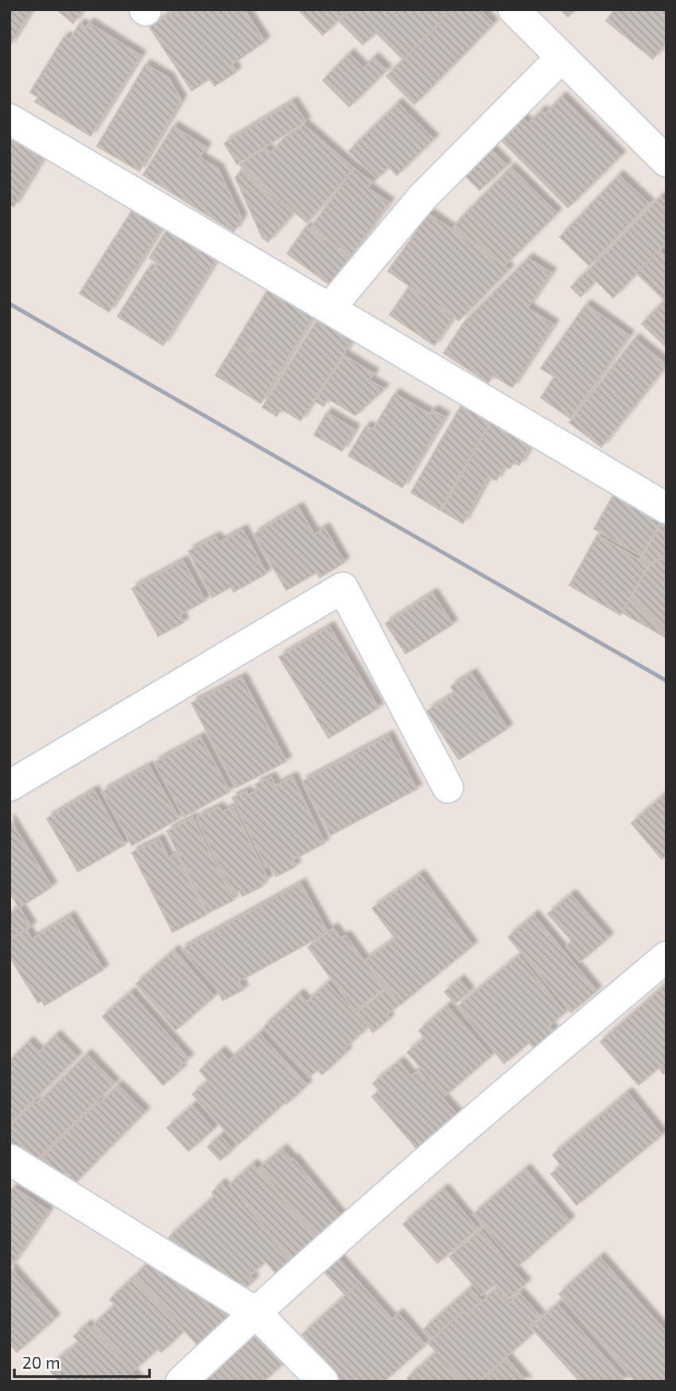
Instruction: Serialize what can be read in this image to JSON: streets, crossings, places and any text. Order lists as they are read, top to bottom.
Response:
{
  "scale_bar": "20 m"
}
